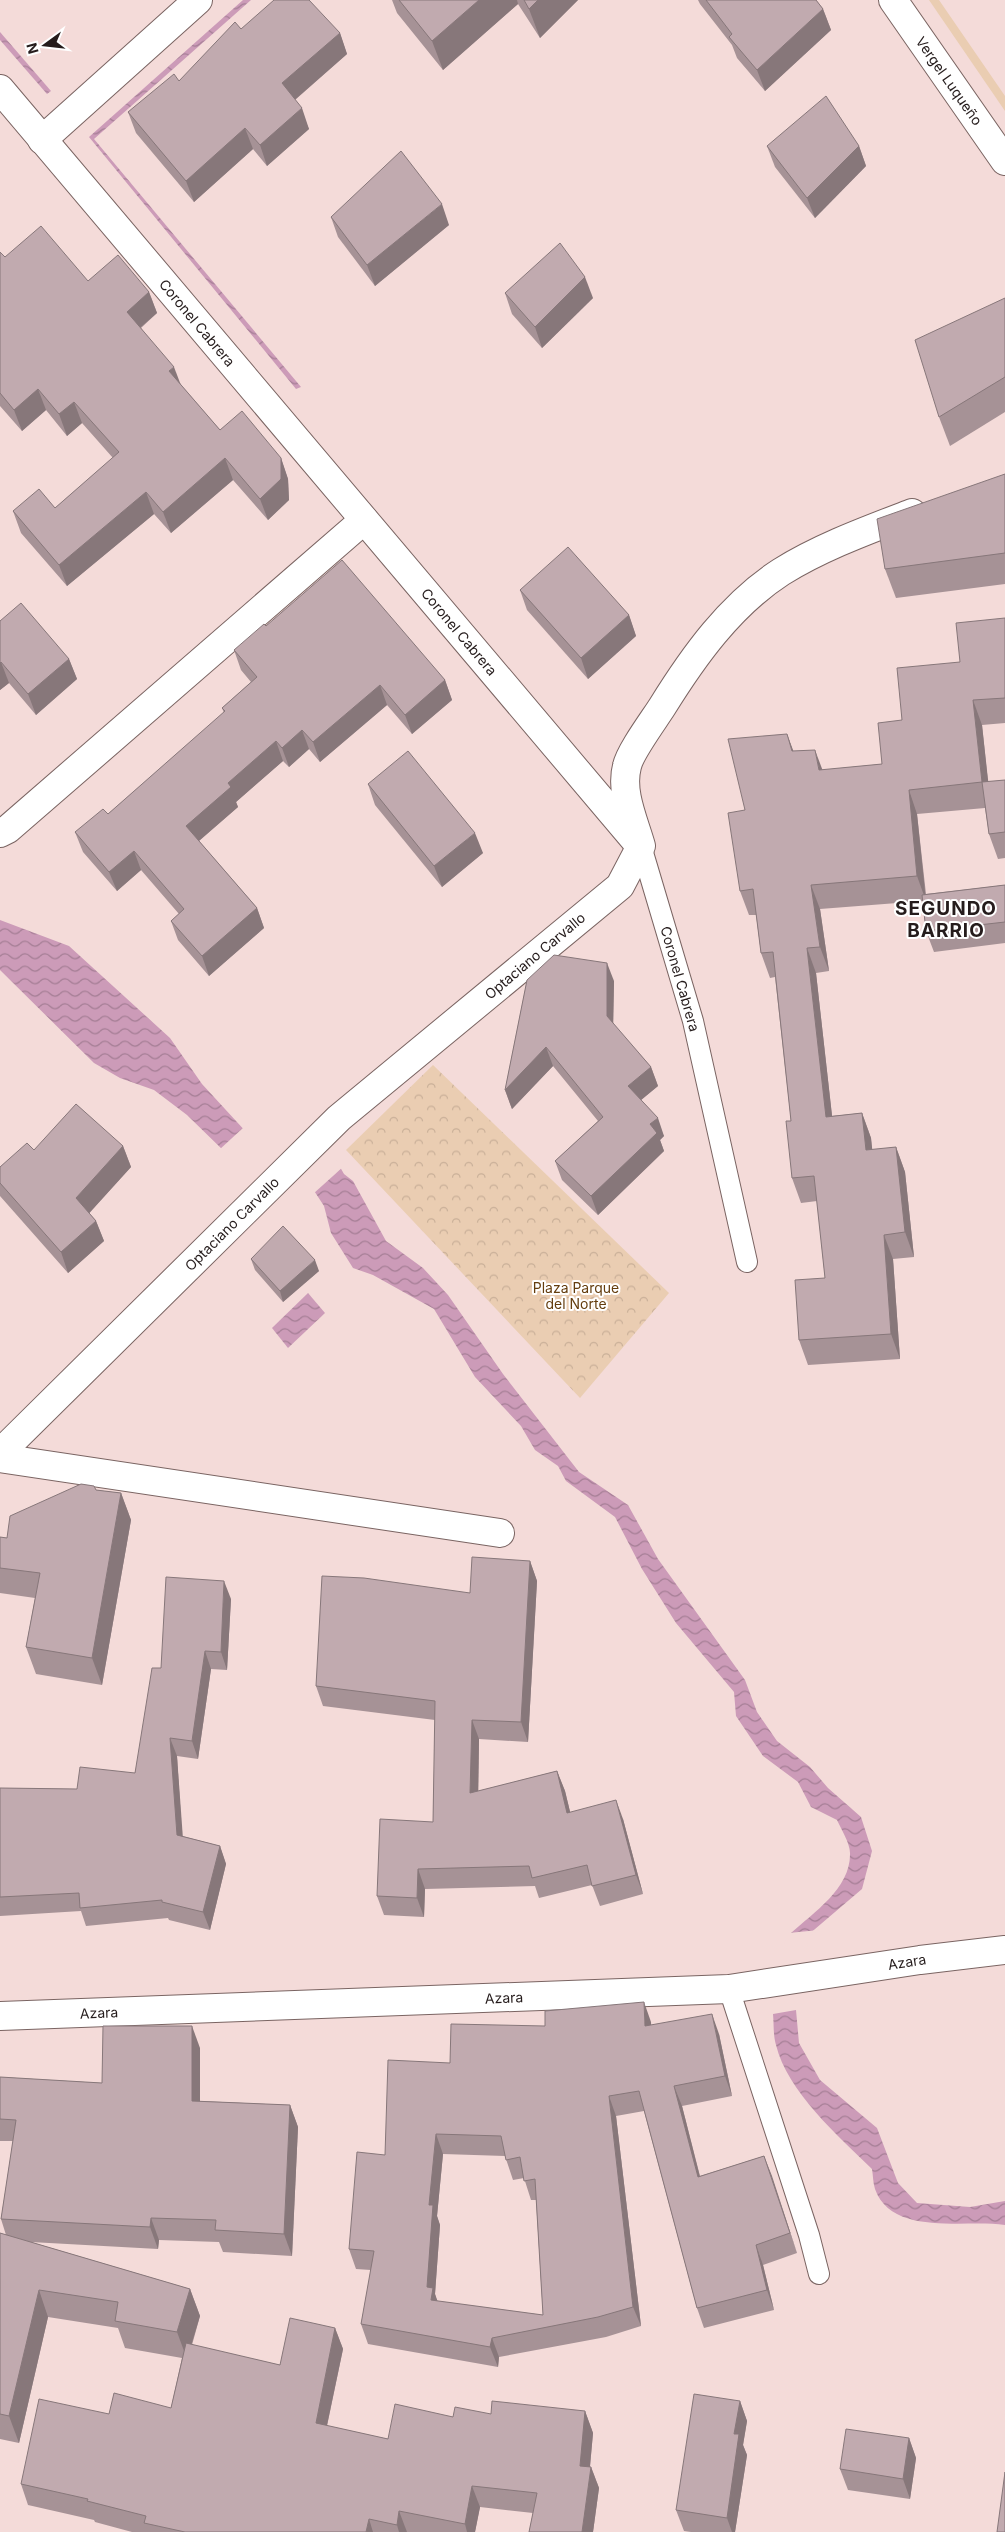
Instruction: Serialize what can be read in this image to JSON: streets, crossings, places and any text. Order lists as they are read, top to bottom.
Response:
{
  "streets": {
    "street": [
      "Vergel Luqueño",
      "Coronel Cabrera",
      "Optaciano Carvallo",
      "Azara"
    ]
  },
  "crossings": [
    ["Coronel Cabrera", "Optaciano Carvallo"]
  ],
  "districts": ["SEGUNDO BARRIO"],
  "parks": ["Plaza Parque del Norte"],
  "north": "left"
}
